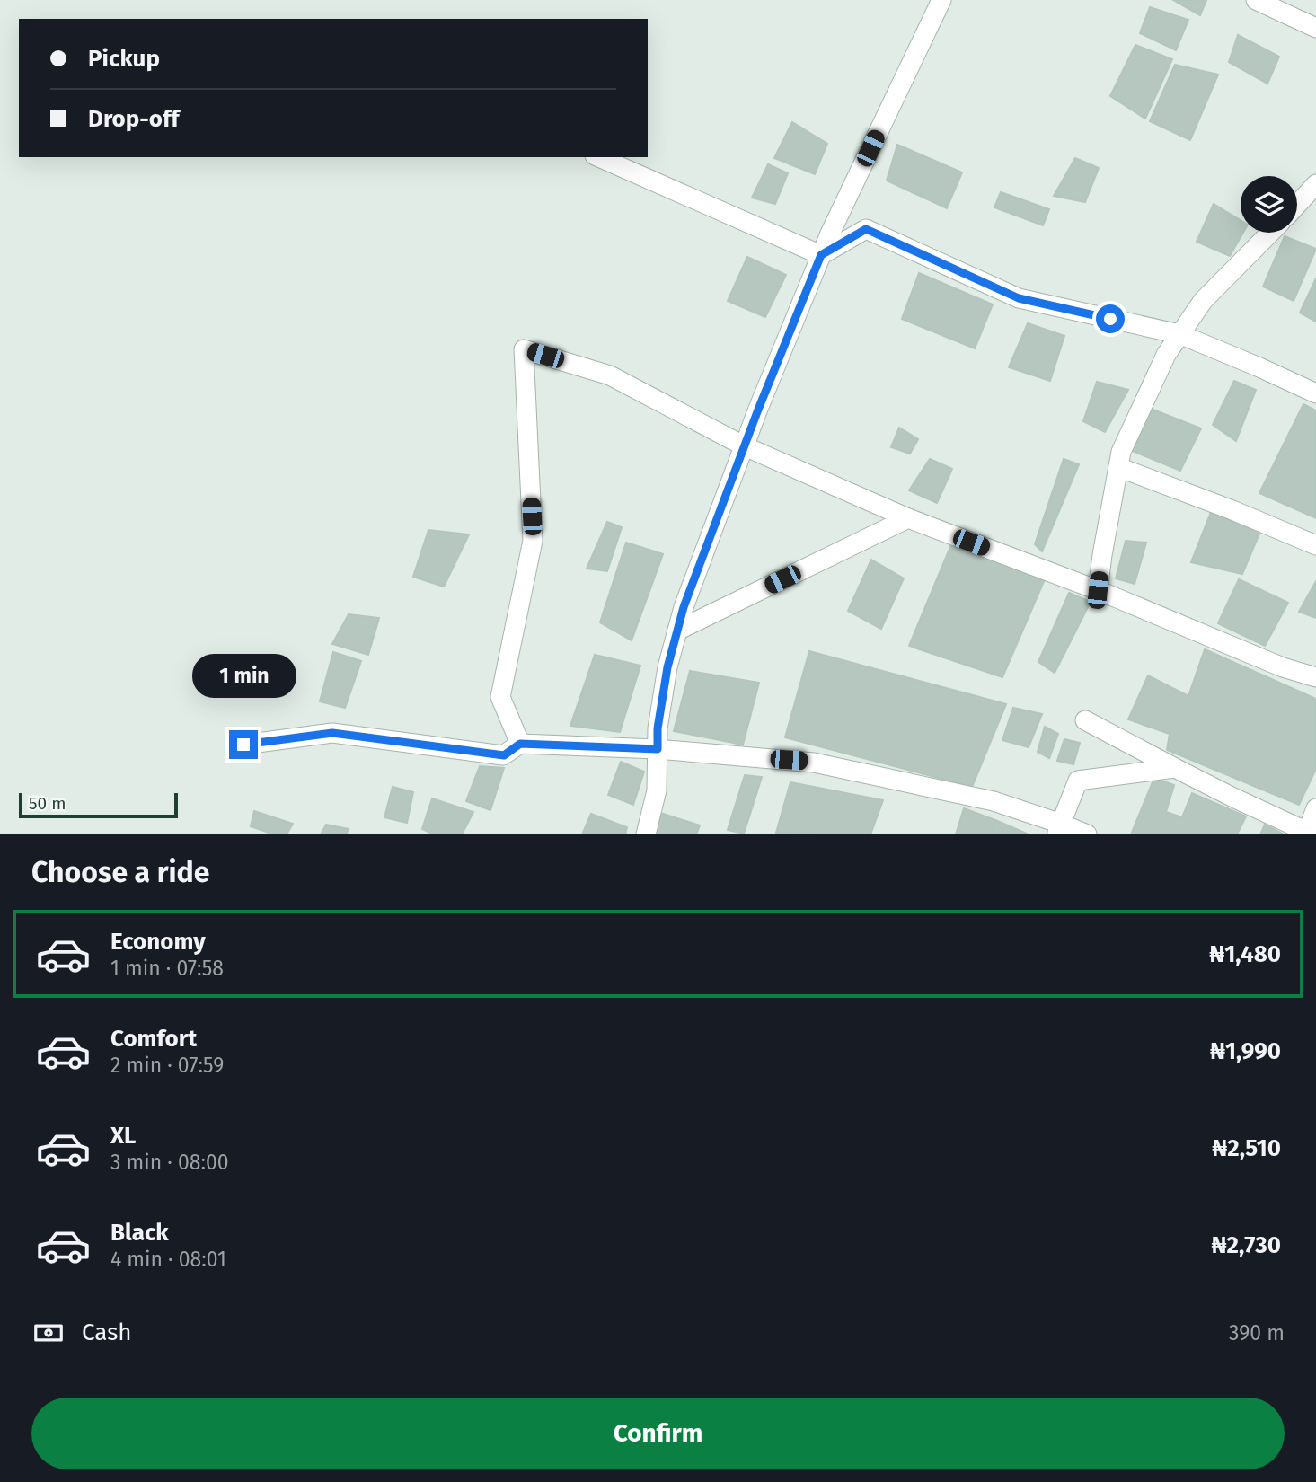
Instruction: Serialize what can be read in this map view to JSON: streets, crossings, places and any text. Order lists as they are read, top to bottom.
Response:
{
  "scale_bar": "50 m",
  "page": {
    "banner": ["Pickup", "Drop-off"],
    "bubble": "1 min",
    "scale": "50 m",
    "heading": "Choose a ride",
    "list": [
      {
        "name": "Economy",
        "note": "1 min · 07:58",
        "value": "₦1,480"
      },
      {
        "name": "Comfort",
        "note": "2 min · 07:59",
        "value": "₦1,990"
      },
      {
        "name": "XL",
        "note": "3 min · 08:00",
        "value": "₦2,510"
      },
      {
        "name": "Black",
        "note": "4 min · 08:01",
        "value": "₦2,730"
      }
    ],
    "pay": ["Cash", "390 m"],
    "buttons": "Confirm"
  }
}
